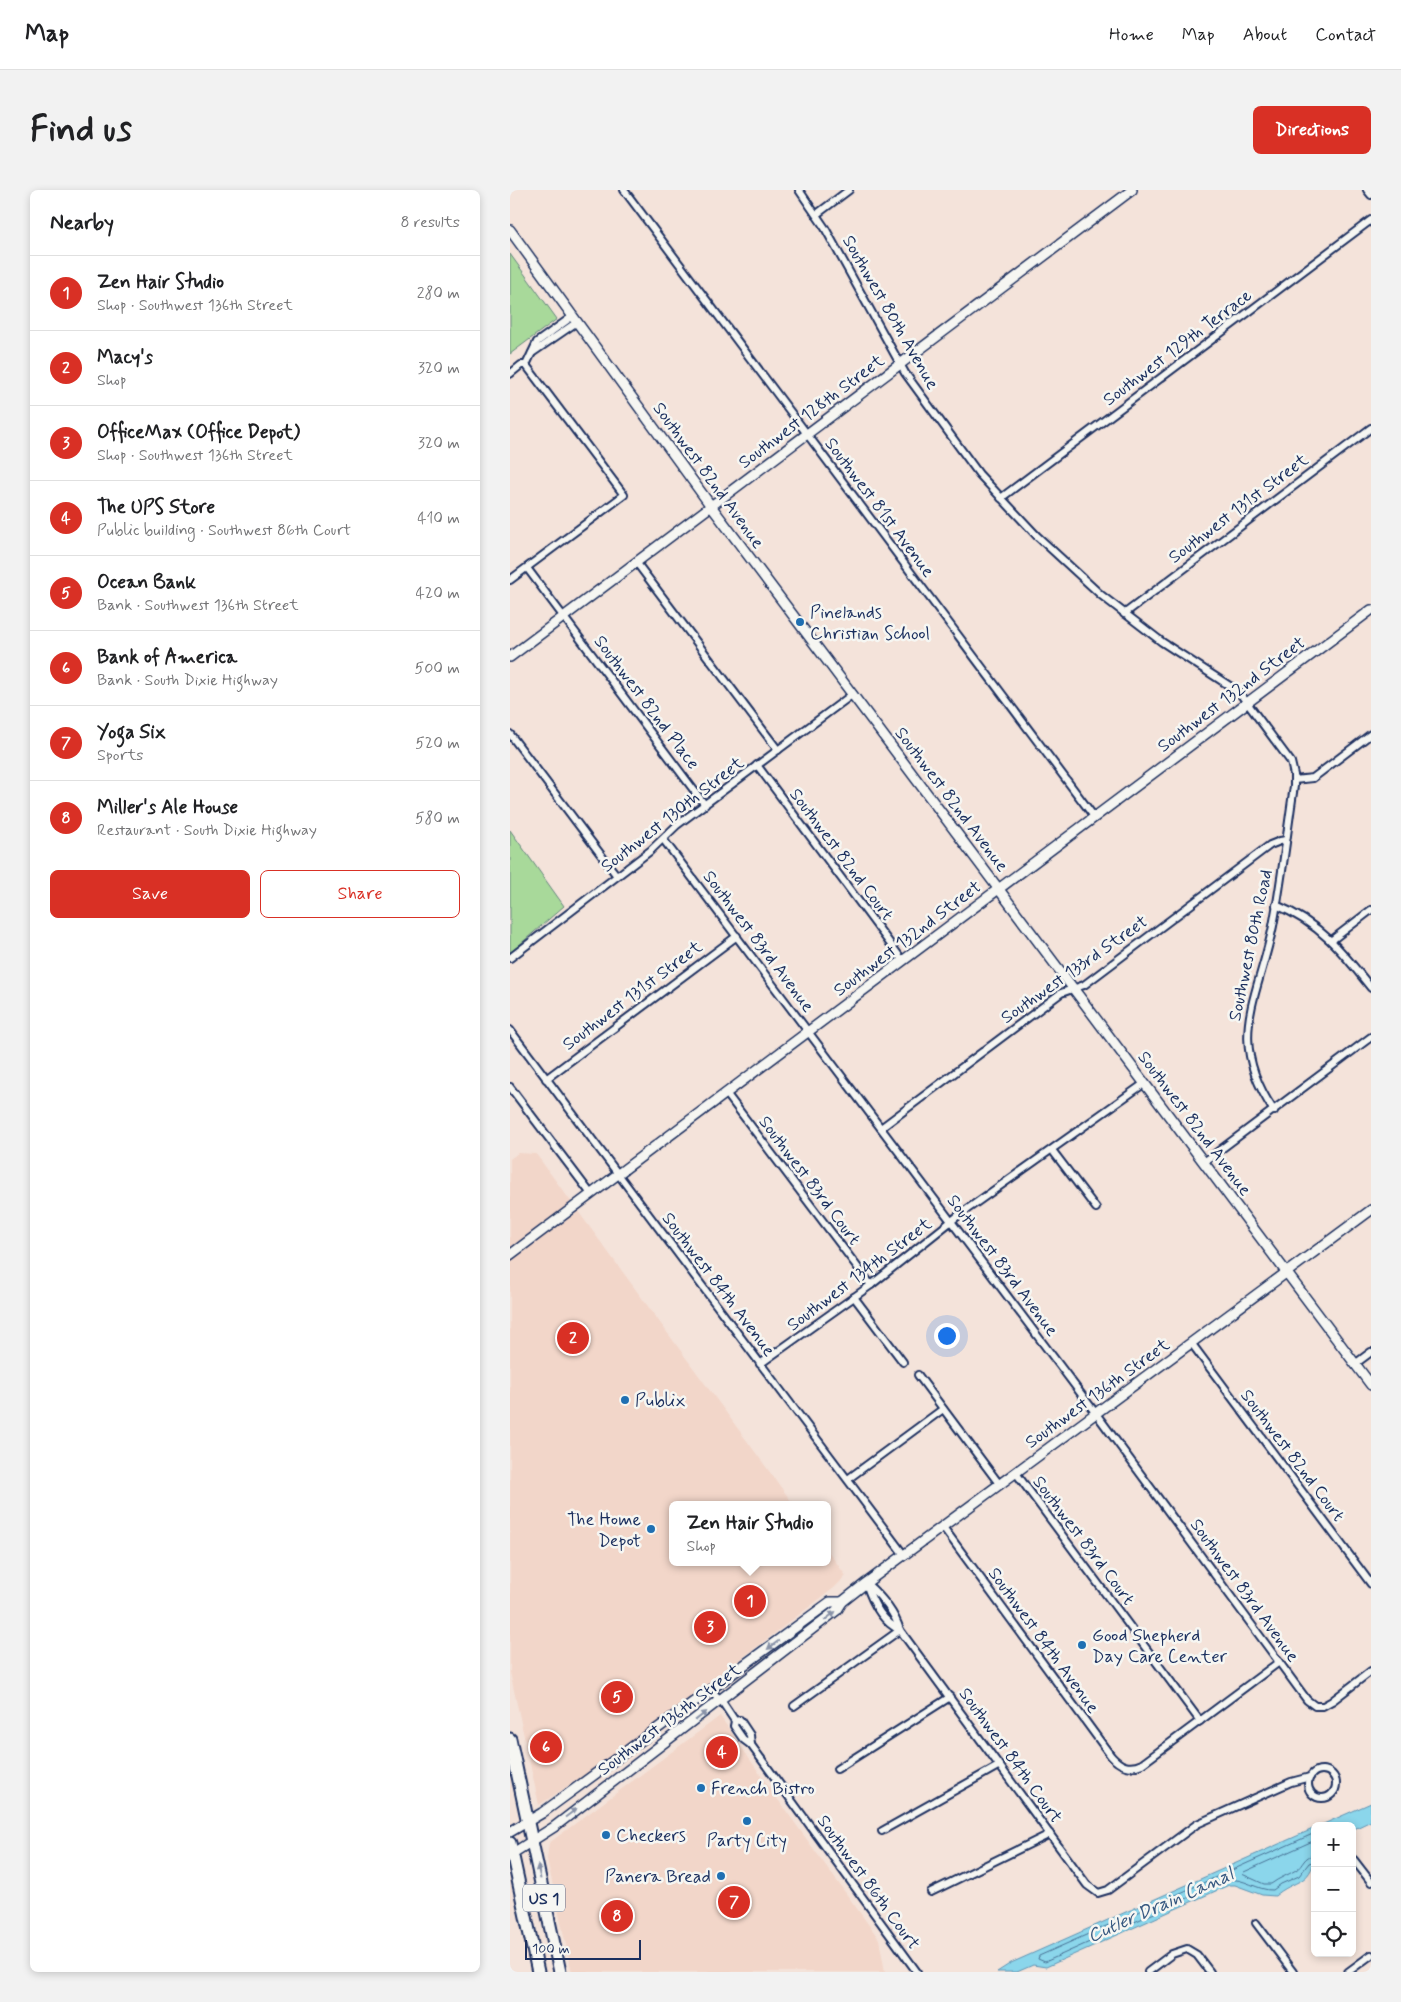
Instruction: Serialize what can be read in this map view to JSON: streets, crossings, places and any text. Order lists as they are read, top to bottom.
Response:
{
  "streets": {
    "highway": ["US 1"],
    "street": [
      "Southwest 80th Avenue",
      "Southwest 129th Terrace",
      "Southwest 128th Street",
      "Southwest 82nd Avenue",
      "Southwest 81st Avenue",
      "Southwest 131st Street",
      "Southwest 132nd Street",
      "Southwest 82nd Place",
      "Southwest 130th Street",
      "Southwest 82nd Court",
      "Southwest 83rd Avenue",
      "Southwest 80th Road",
      "Southwest 133rd Street",
      "Southwest 83rd Court",
      "Southwest 134th Street",
      "Southwest 84th Avenue",
      "Southwest 136th Street",
      "Southwest 84th Court",
      "Southwest 86th Court"
    ]
  },
  "crossings": [
    ["Southwest 80th Avenue", "Southwest 129th Terrace"],
    ["Southwest 80th Avenue", "Southwest 128th Street"],
    ["Southwest 80th Avenue", "Southwest 131st Street"],
    ["Southwest 80th Avenue", "Southwest 132nd Street"],
    ["Southwest 80th Avenue", "Southwest 80th Road"],
    ["Southwest 128th Street", "Southwest 82nd Avenue"],
    ["Southwest 128th Street", "Southwest 81st Avenue"],
    ["Southwest 128th Street", "Southwest 82nd Place"],
    ["Southwest 82nd Avenue", "Southwest 132nd Street"],
    ["Southwest 82nd Avenue", "Southwest 130th Street"],
    ["Southwest 82nd Avenue", "Southwest 133rd Street"],
    ["Southwest 82nd Avenue", "Southwest 134th Street"],
    ["Southwest 82nd Avenue", "Southwest 136th Street"],
    ["Southwest 81st Avenue", "Southwest 132nd Street"],
    ["Southwest 131st Street", "Southwest 83rd Avenue"],
    ["Southwest 131st Street", "Southwest 84th Avenue"],
    ["Southwest 132nd Street", "Southwest 82nd Court"],
    ["Southwest 132nd Street", "Southwest 83rd Avenue"],
    ["Southwest 132nd Street", "Southwest 83rd Court"],
    ["Southwest 132nd Street", "Southwest 84th Avenue"],
    ["Southwest 82nd Place", "Southwest 130th Street"],
    ["Southwest 130th Street", "Southwest 82nd Court"],
    ["Southwest 130th Street", "Southwest 83rd Avenue"],
    ["Southwest 82nd Court", "Southwest 136th Street"],
    ["Southwest 83rd Avenue", "Southwest 133rd Street"],
    ["Southwest 83rd Avenue", "Southwest 134th Street"],
    ["Southwest 83rd Avenue", "Southwest 136th Street"],
    ["Southwest 80th Road", "Southwest 133rd Street"],
    ["Southwest 83rd Court", "Southwest 134th Street"],
    ["Southwest 83rd Court", "Southwest 84th Avenue"],
    ["Southwest 83rd Court", "Southwest 136th Street"],
    ["Southwest 134th Street", "Southwest 84th Avenue"],
    ["Southwest 84th Avenue", "Southwest 136th Street"],
    ["Southwest 136th Street", "Southwest 84th Court"],
    ["Southwest 136th Street", "Southwest 86th Court"],
    ["Southwest 136th Street", "US 1"]
  ],
  "water": ["Cutler Drain Canal"],
  "places": [
    "Pinelands Christian School",
    "Publix",
    "The Home Depot",
    "Good Shepherd Day Care Center",
    "French Bistro",
    "Party City",
    "Checkers",
    "Panera Bread"
  ],
  "scale_bar": "100 m",
  "page": {
    "header": "Map",
    "nav": [
      "Home",
      "Map",
      "About",
      "Contact"
    ],
    "buttons": [
      "Directions",
      ["Save", "Share"]
    ],
    "title": "Find us",
    "heading": ["Nearby", "8 results"],
    "list": [
      {
        "mark": "1",
        "name": "Zen Hair Studio",
        "note": "Shop · Southwest 136th Street",
        "value": "280 m"
      },
      {
        "mark": "2",
        "name": "Macy's",
        "note": "Shop",
        "value": "320 m"
      },
      {
        "mark": "3",
        "name": "OfficeMax (Office Depot)",
        "note": "Shop · Southwest 136th Street",
        "value": "320 m"
      },
      {
        "mark": "4",
        "name": "The UPS Store",
        "note": "Public building · Southwest 86th Court",
        "value": "410 m"
      },
      {
        "mark": "5",
        "name": "Ocean Bank",
        "note": "Bank · Southwest 136th Street",
        "value": "420 m"
      },
      {
        "mark": "6",
        "name": "Bank of America",
        "note": "Bank · South Dixie Highway",
        "value": "500 m"
      },
      {
        "mark": "7",
        "name": "Yoga Six",
        "note": "Sports",
        "value": "520 m"
      },
      {
        "mark": "8",
        "name": "Miller's Ale House",
        "note": "Restaurant · South Dixie Highway",
        "value": "580 m"
      }
    ],
    "pins": [
      "2",
      "1",
      "3",
      "5",
      "6",
      "4",
      "7",
      "8"
    ],
    "popup": ["Zen Hair Studio", "Shop"],
    "map_buttons": ["+", "−"],
    "scale": "100 m"
  }
}
